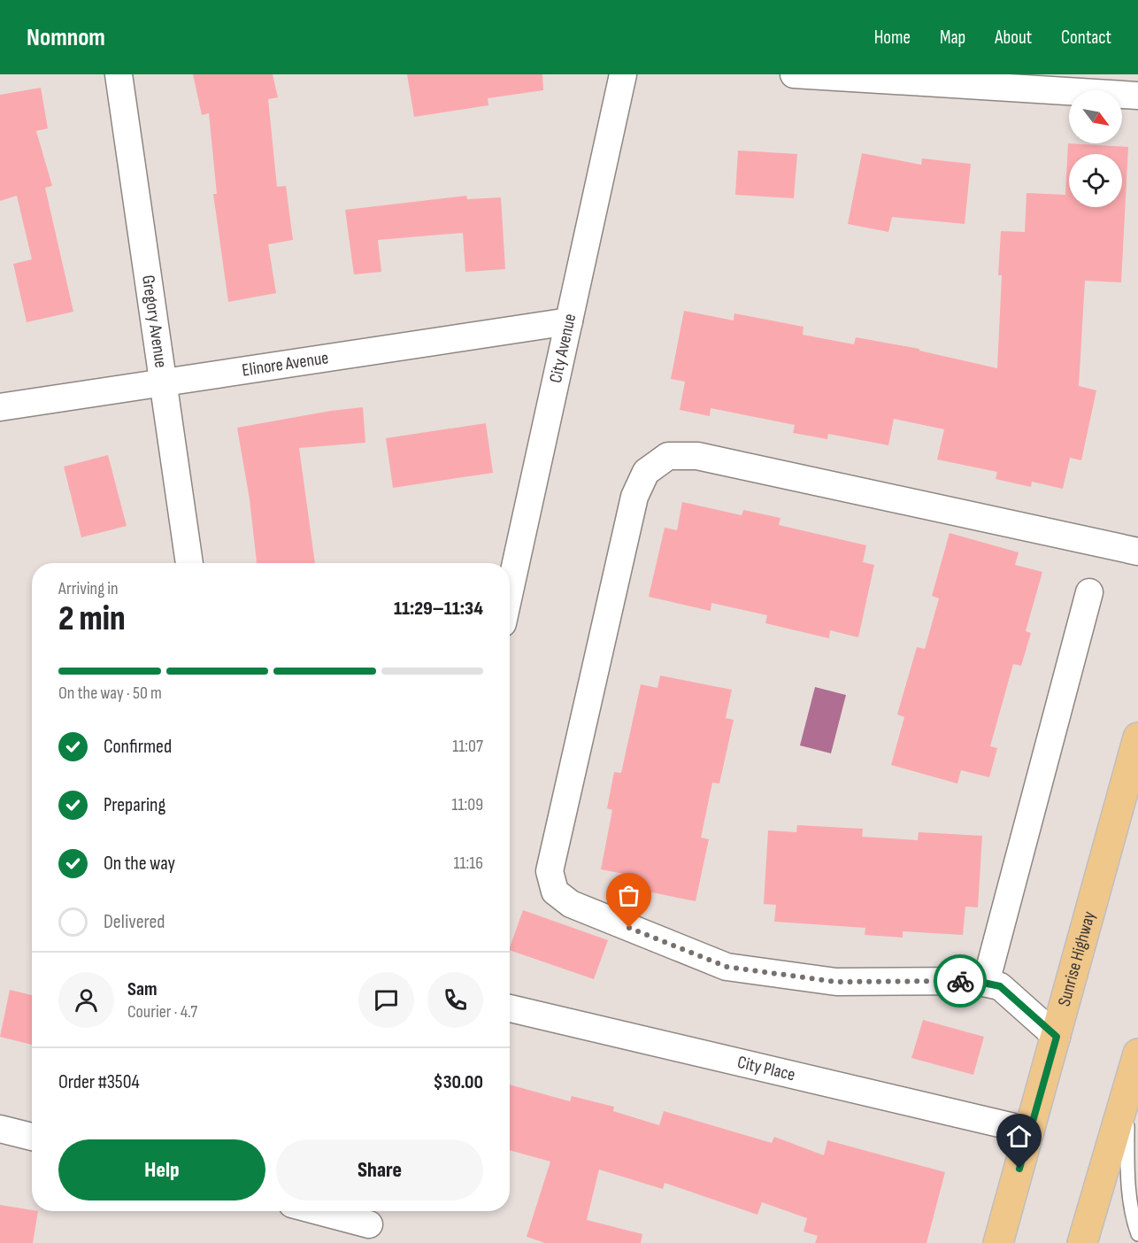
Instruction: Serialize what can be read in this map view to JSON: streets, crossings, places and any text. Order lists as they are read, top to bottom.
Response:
{
  "streets": {
    "highway": ["Sunrise Highway"],
    "street": [
      "Gregory Avenue",
      "City Avenue",
      "Elinore Avenue",
      "City Place"
    ]
  },
  "crossings": [
    ["Gregory Avenue", "Elinore Avenue"],
    ["City Avenue", "Elinore Avenue"],
    ["Sunrise Highway", "City Place"]
  ],
  "north": "bottom right",
  "page": {
    "header": "Nomnom",
    "nav": [
      "Home",
      "Map",
      "About",
      "Contact"
    ],
    "heading": ["2 min", "Arriving in", "11:29–11:34"],
    "panel": [
      "Sam",
      "Courier · 4.7",
      "Order #3504",
      "$30.00"
    ],
    "bar": "On the way · 50 m",
    "list": [
      ["Confirmed", "11:07"],
      ["Preparing", "11:09"],
      ["On the way", "11:16"],
      "Delivered"
    ],
    "buttons": ["Help", "Share"]
  }
}
